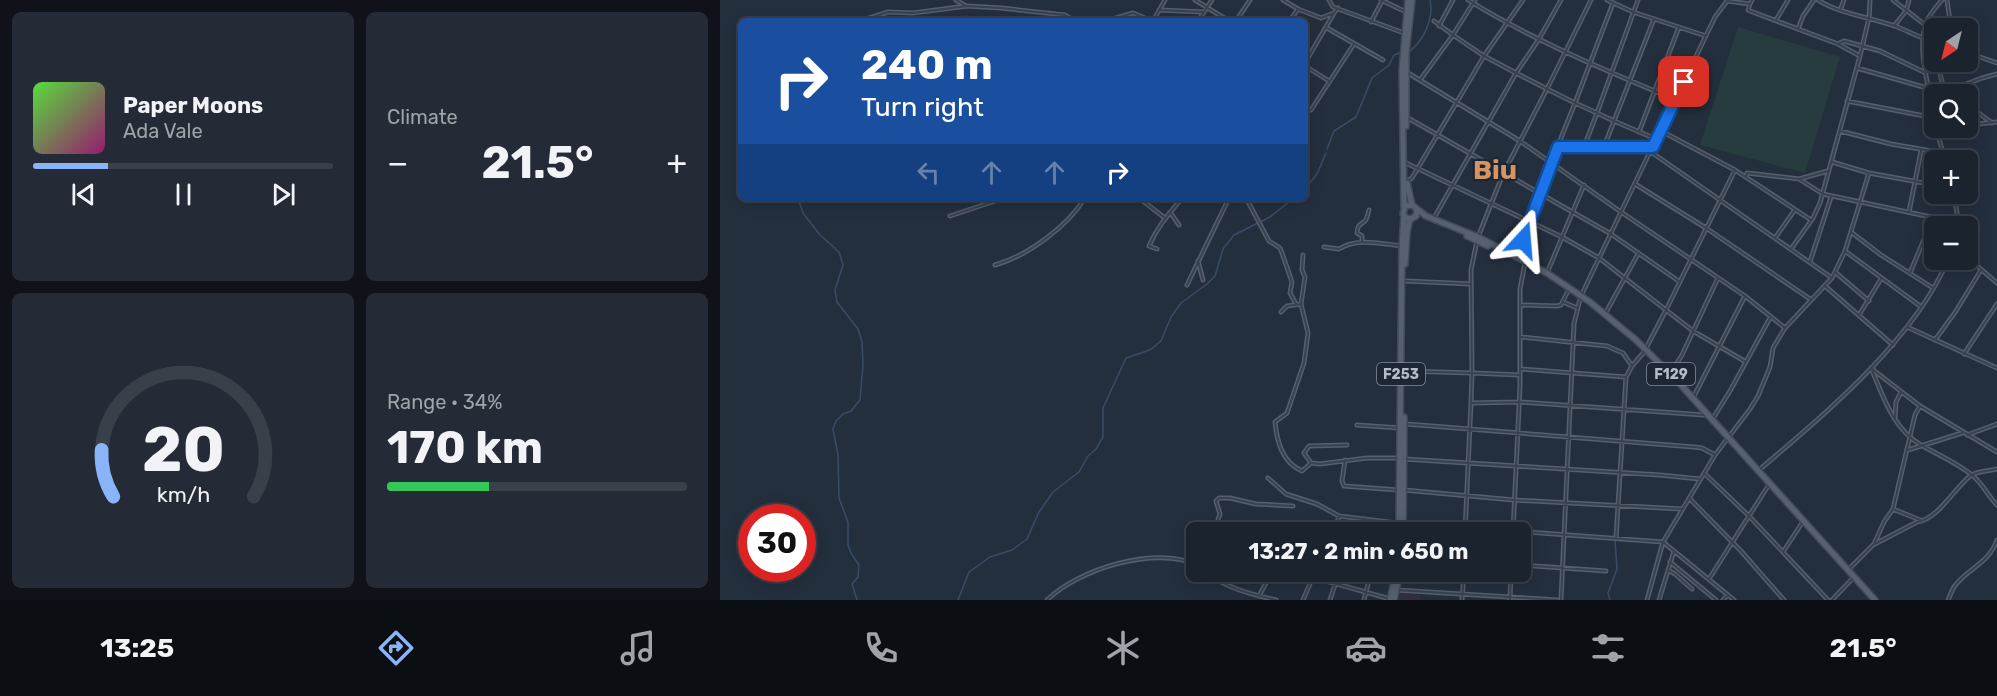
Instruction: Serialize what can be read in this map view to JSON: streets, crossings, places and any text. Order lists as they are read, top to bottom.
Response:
{
  "streets": {
    "main road": ["F253", "F129"]
  },
  "crossings": [
    ["F253", "F129"]
  ],
  "districts": ["Biu"],
  "north": "bottom left",
  "page": {
    "tile": [
      "Climate",
      ["Range · 34%", "170 km"]
    ],
    "map_buttons": ["+", "−"],
    "turn": ["240 m", "Turn right"],
    "song": ["Paper Moons", "Ada Vale"],
    "heat": ["−", "21.5°", "+"],
    "limit": "30",
    "trip": "13:27 · 2 min · 650 m",
    "tabs": ["13:25", "21.5°"],
    "gauge": ["20", "km/h"]
  }
}
